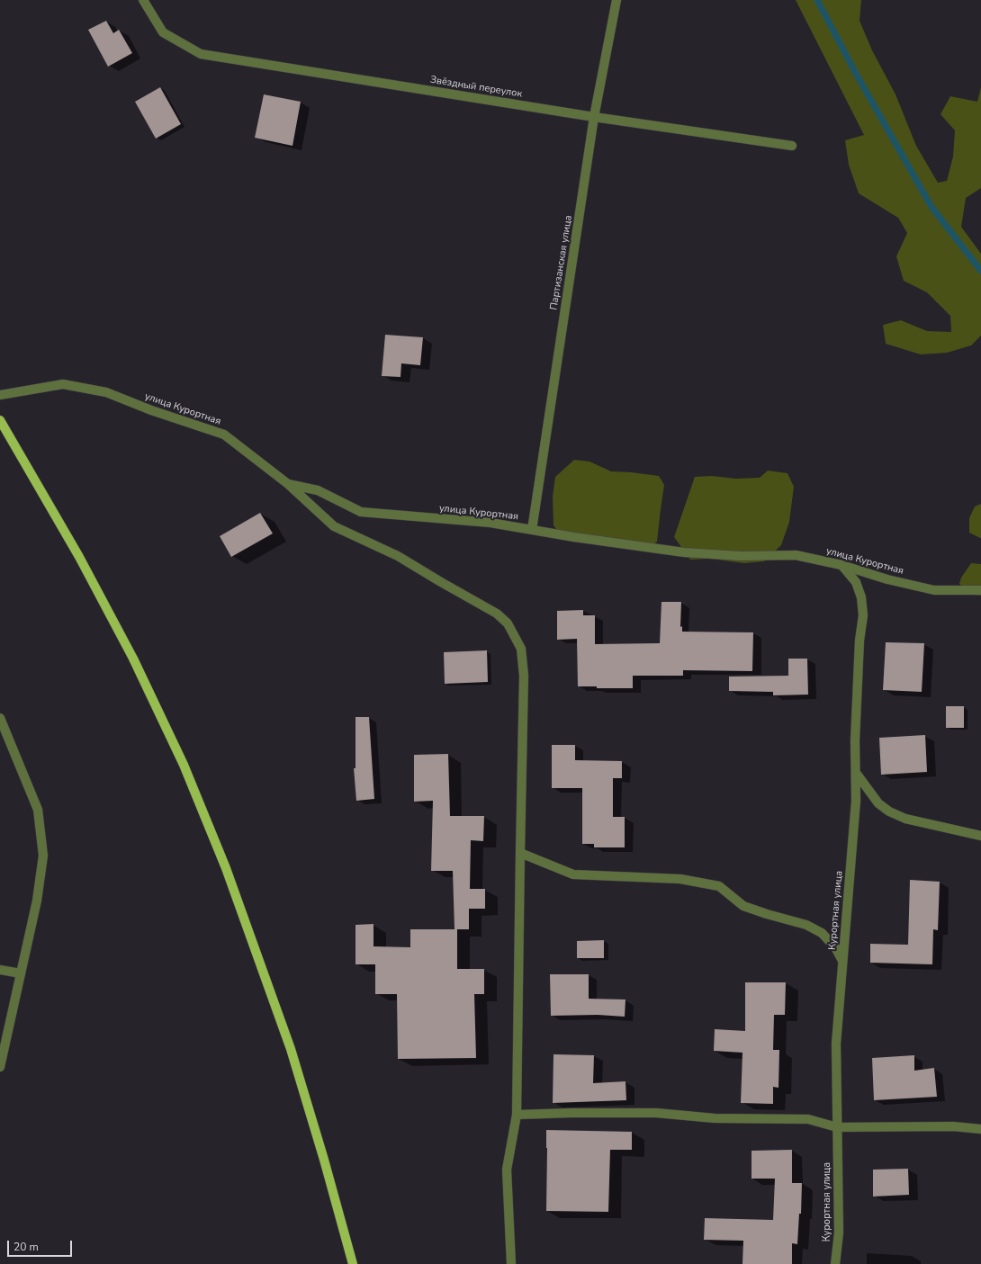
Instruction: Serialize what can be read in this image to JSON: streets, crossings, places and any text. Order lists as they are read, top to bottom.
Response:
{
  "streets": {
    "street": [
      "Звёздный переулок",
      "Партизанская улица",
      "улица Курортная",
      "Курортная улица"
    ]
  },
  "crossings": [
    ["Звёздный переулок", "Партизанская улица"],
    ["Партизанская улица", "улица Курортная"],
    ["улица Курортная", "Курортная улица"]
  ],
  "scale_bar": "20 m"
}
